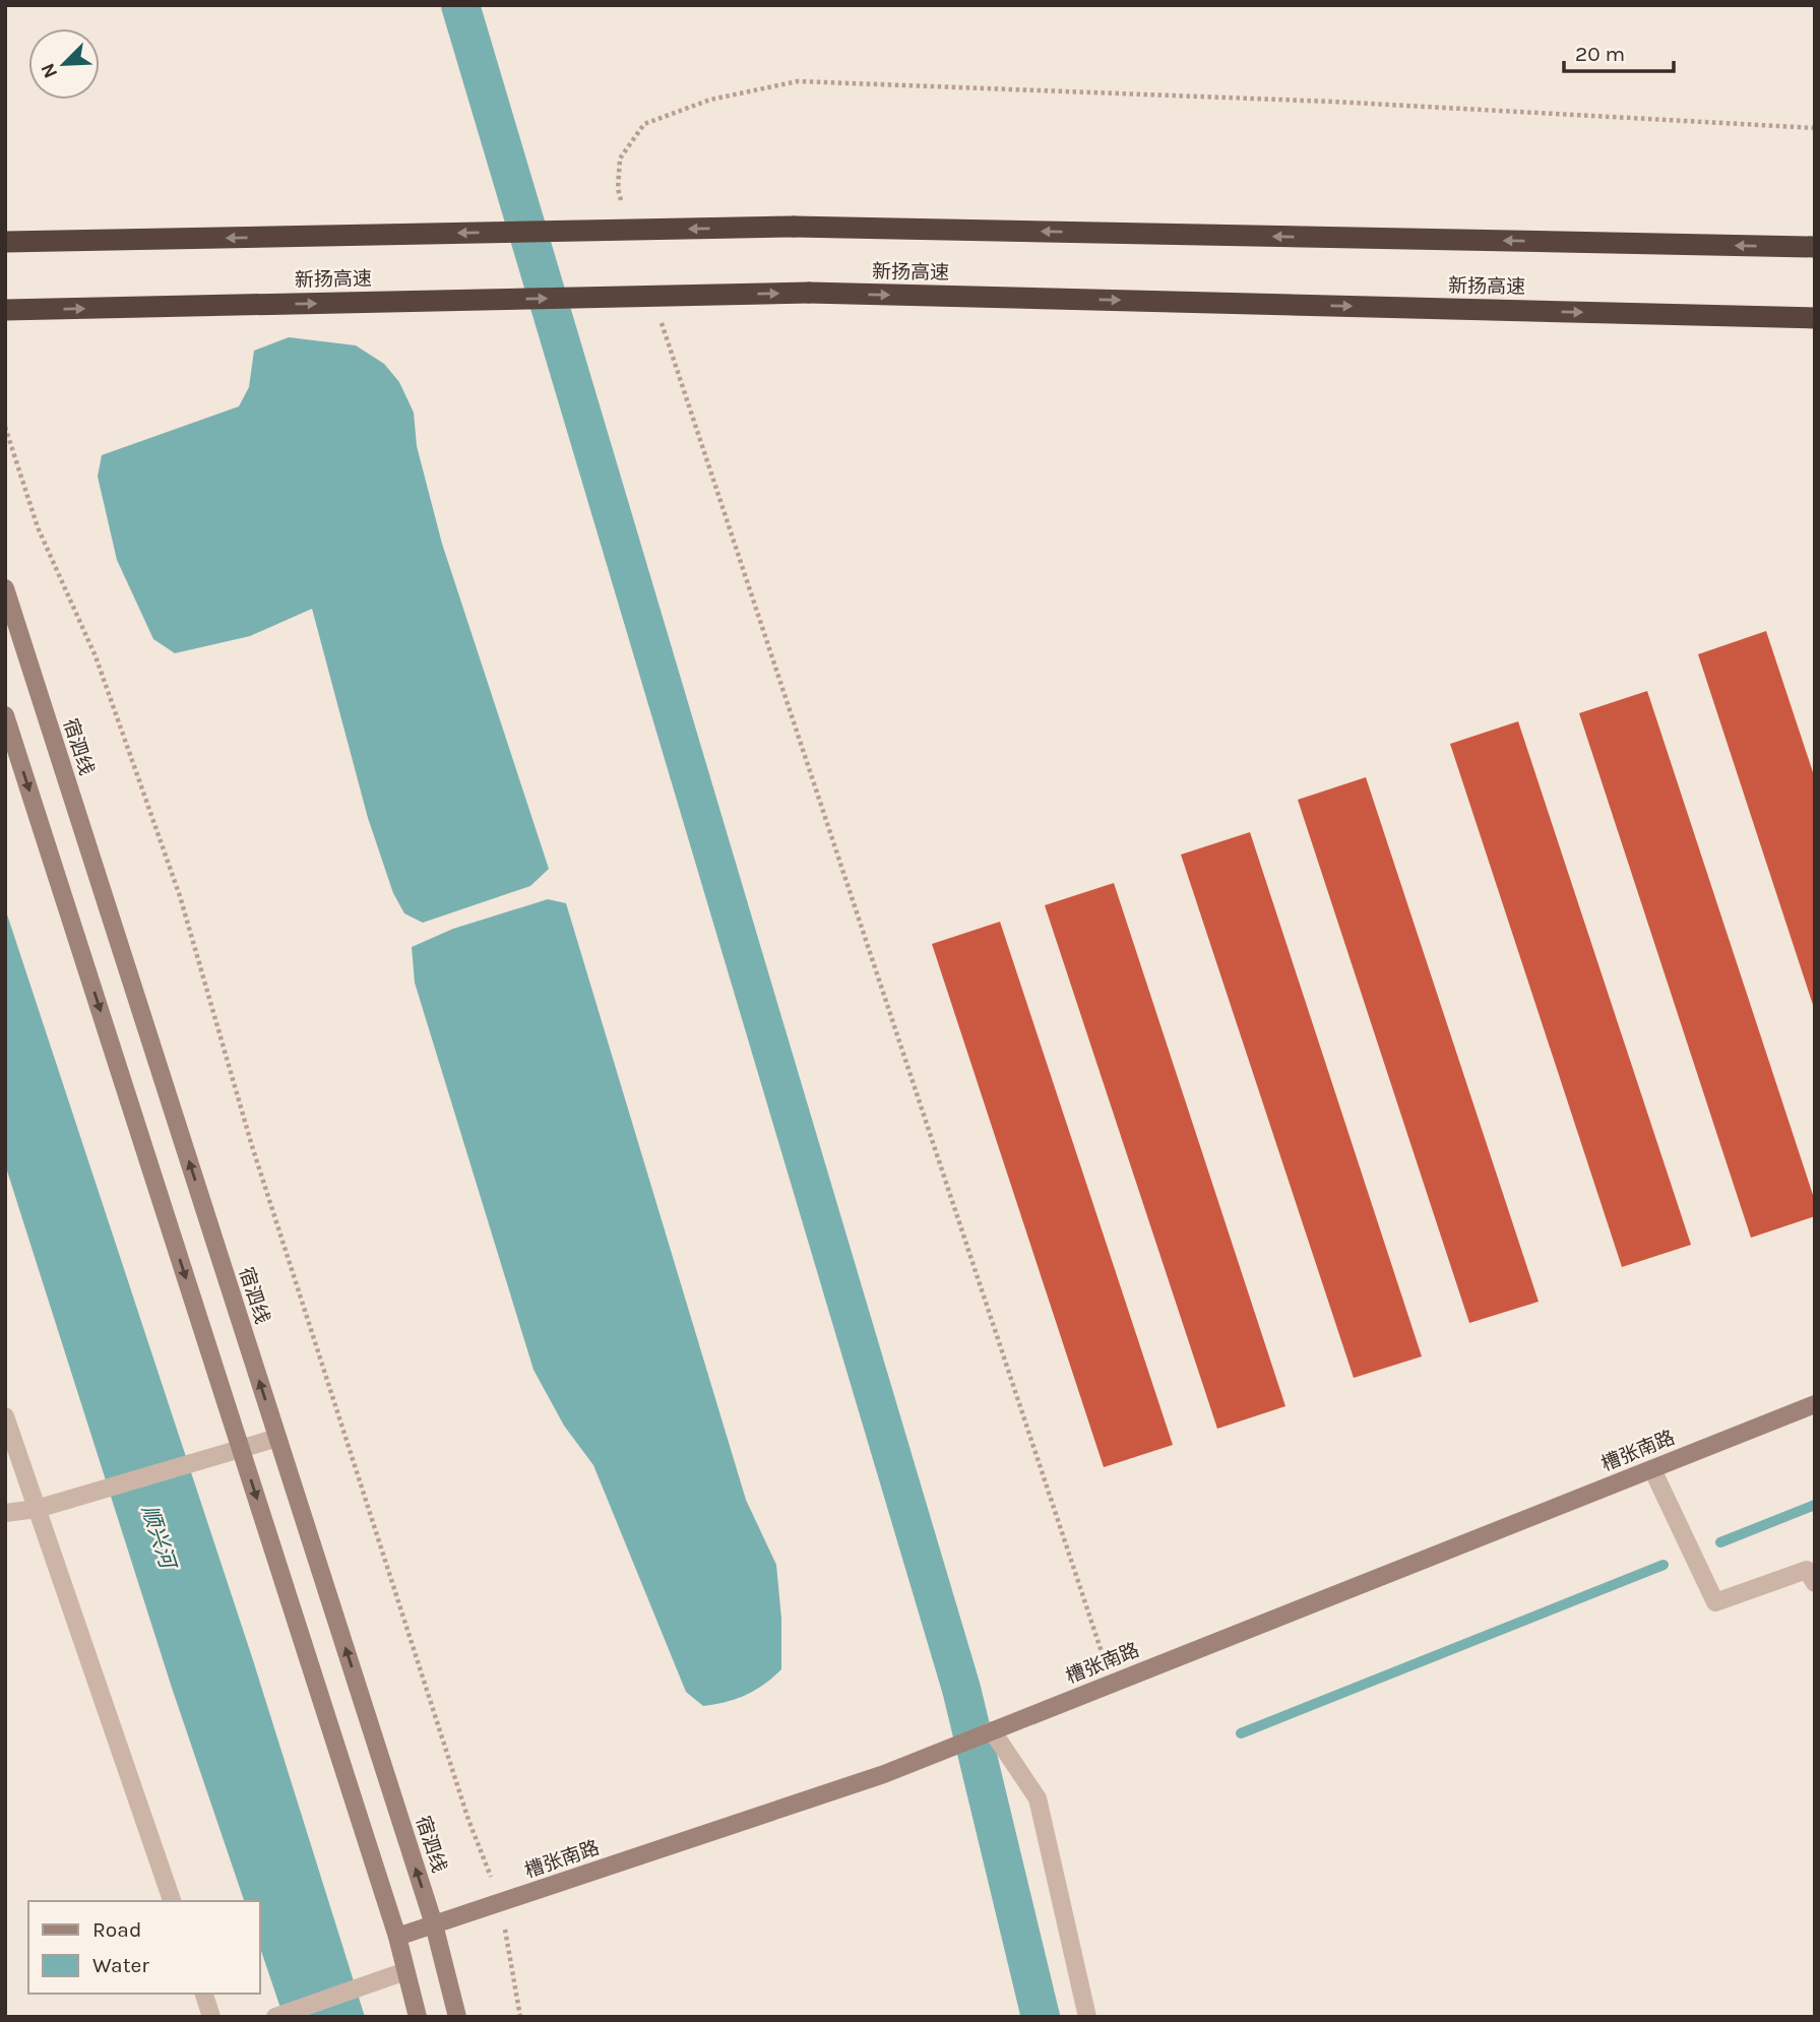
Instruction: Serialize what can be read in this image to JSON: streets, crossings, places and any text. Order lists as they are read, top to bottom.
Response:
{
  "streets": {
    "highway": ["新扬高速"],
    "main road": ["宿泗线", "槽张南路"]
  },
  "crossings": [
    ["宿泗线", "槽张南路"]
  ],
  "water": ["顺兴河"],
  "legend": ["Road", "Water"],
  "scale_bar": "20 m",
  "north": "bottom left"
}
